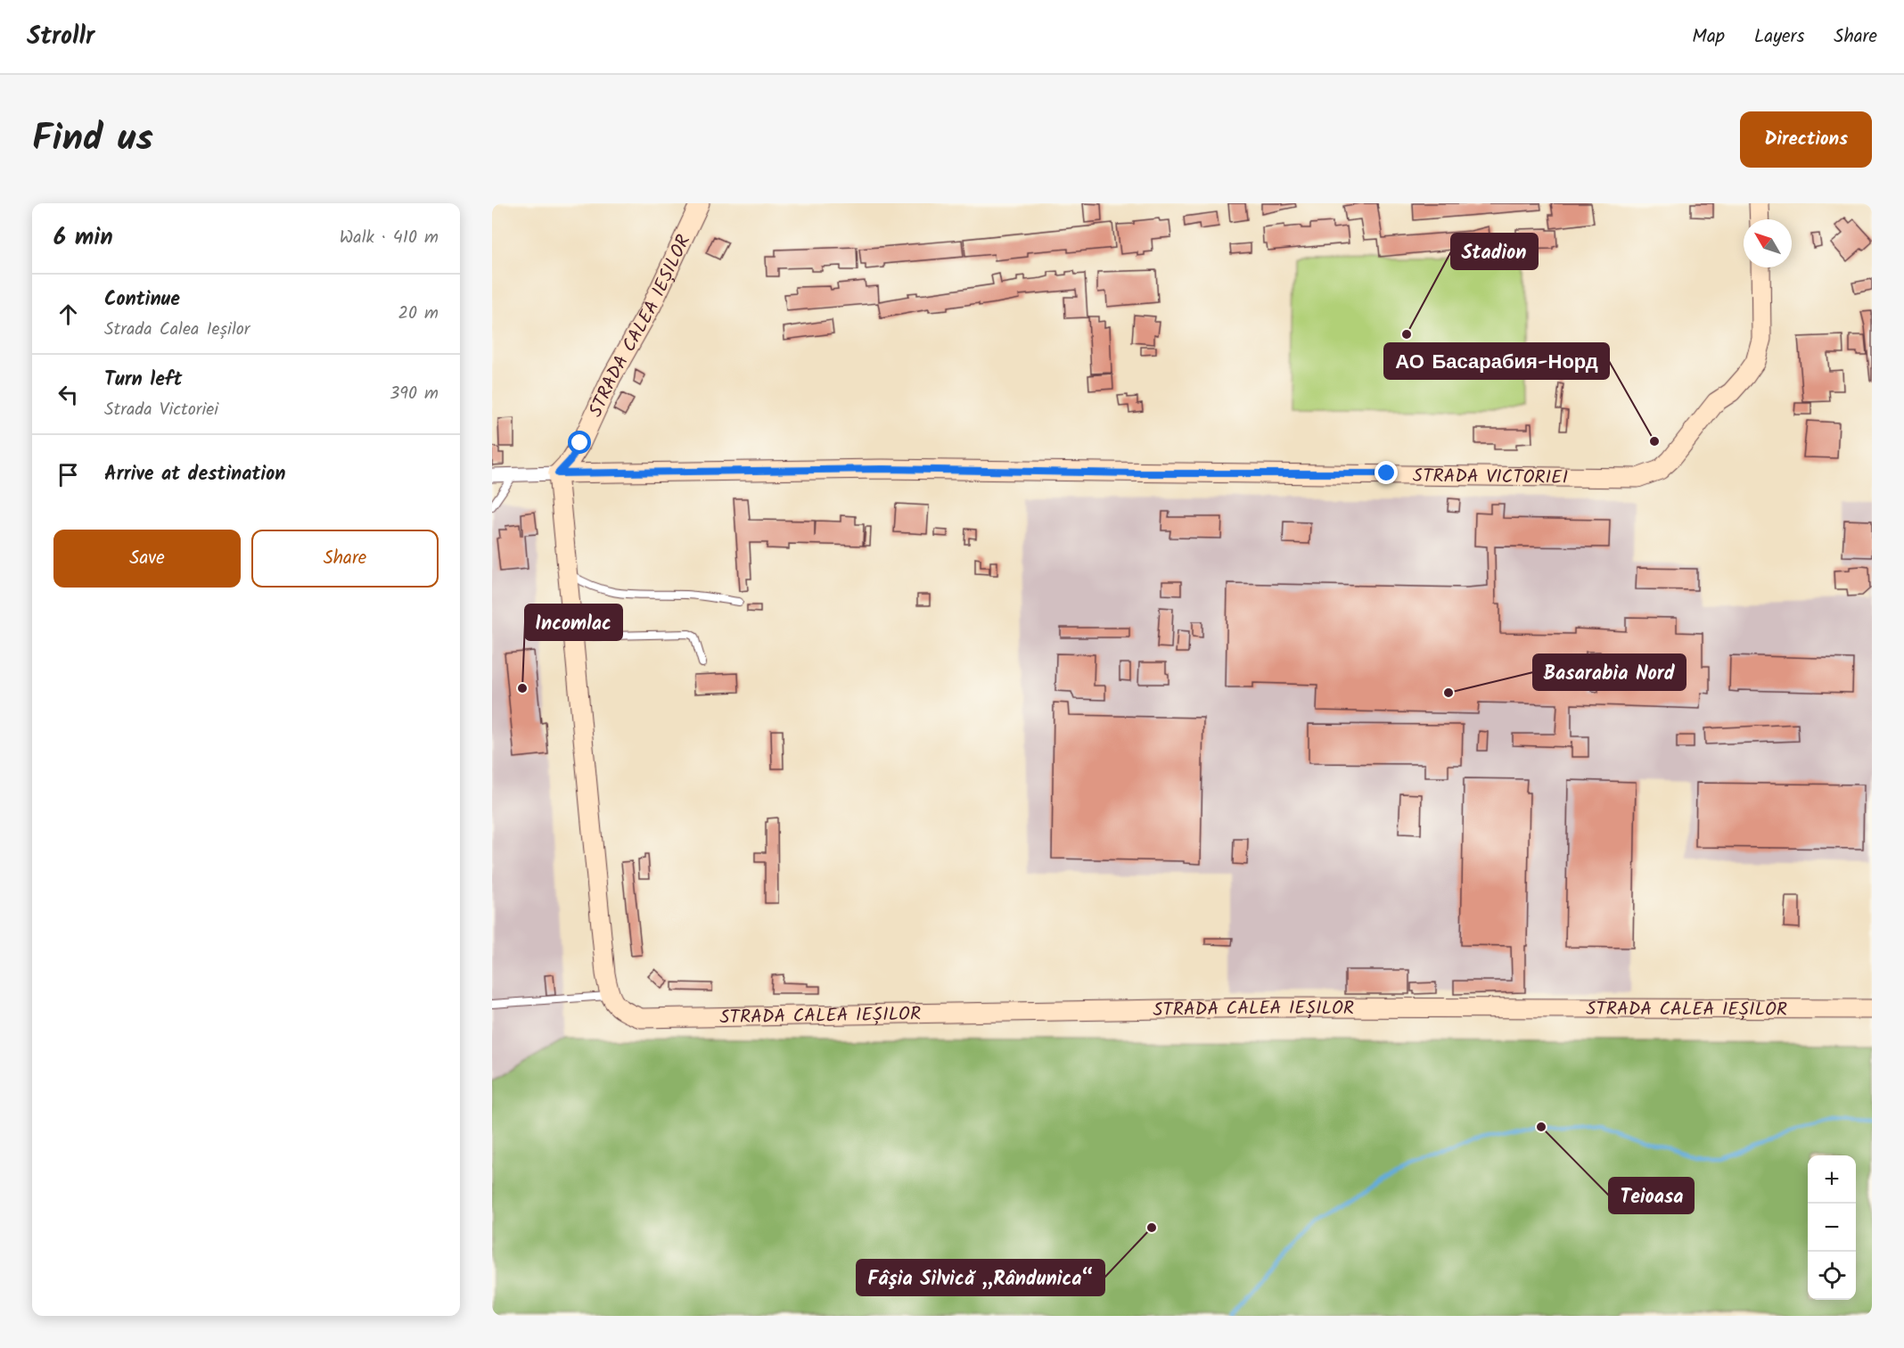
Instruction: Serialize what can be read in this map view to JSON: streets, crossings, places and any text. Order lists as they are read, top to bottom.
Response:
{
  "streets": {
    "street": ["STRADA CALEA IEȘILOR", "STRADA VICTORIEI"]
  },
  "crossings": [
    ["STRADA CALEA IEȘILOR", "STRADA VICTORIEI"]
  ],
  "places": [
    "Stadion",
    "АО Басарабия-Норд",
    "Incomlac",
    "Basarabia Nord",
    "Teioasa",
    "Fâşia Silvică „Rândunica“"
  ],
  "north": "top left",
  "page": {
    "header": "Strollr",
    "nav": ["Map", "Layers", "Share"],
    "title": "Find us",
    "buttons": [
      "Directions",
      ["Save", "Share"]
    ],
    "heading": ["6 min", "Walk · 410 m"],
    "list": [
      ["Continue", "Strada Calea Ieșilor", "20 m"],
      ["Turn left", "Strada Victoriei", "390 m"],
      "Arrive at destination"
    ],
    "map_buttons": ["+", "−"]
  }
}
